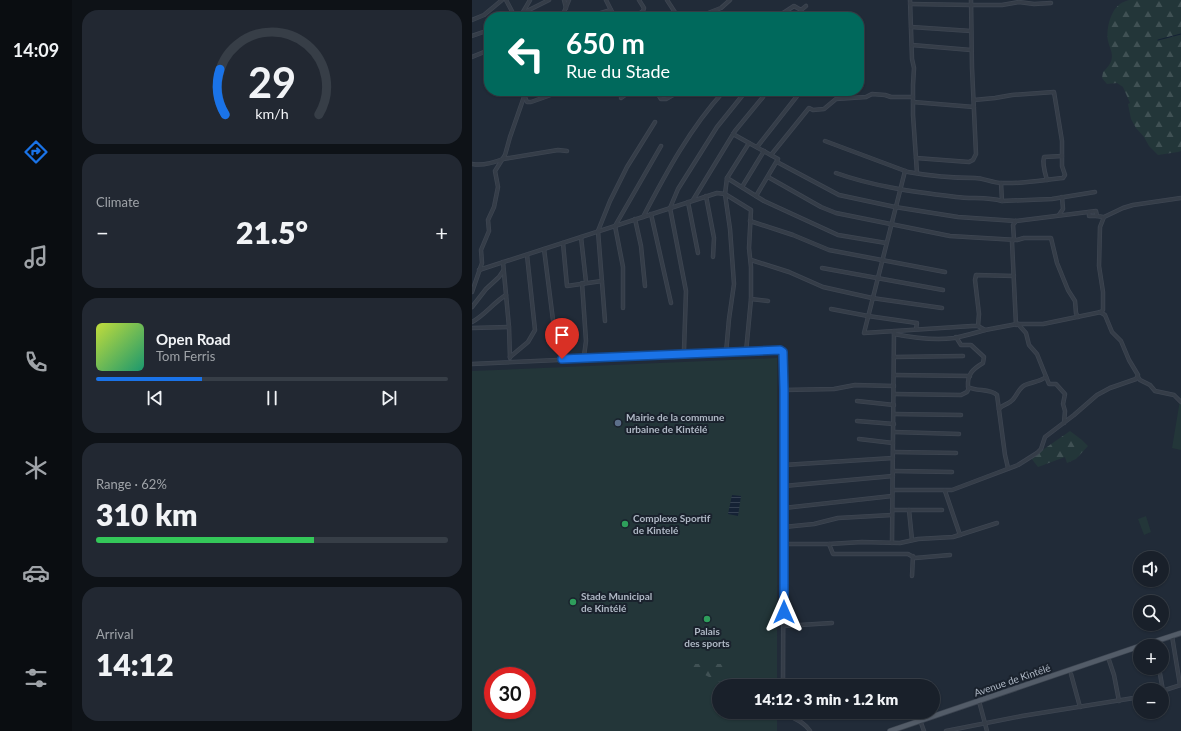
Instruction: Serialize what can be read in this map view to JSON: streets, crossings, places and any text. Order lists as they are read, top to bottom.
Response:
{
  "streets": {
    "main road": ["Avenue de Kintélé"]
  },
  "places": [
    "Mairie de la commune urbaine de Kintélé",
    "Complexe Sportif de Kintelé",
    "Stade Municipal de Kintélé",
    "Palais des sports"
  ],
  "page": {
    "tabs": "14:09",
    "turn": ["650 m", "Rue du Stade"],
    "tile": [
      "Climate",
      ["Range · 62%", "310 km"],
      ["Arrival", "14:12"]
    ],
    "heat": ["−", "21.5°", "+"],
    "song": ["Open Road", "Tom Ferris"],
    "map_buttons": ["+", "−"],
    "limit": "30",
    "trip": "14:12 · 3 min · 1.2 km",
    "gauge": ["29", "km/h"]
  }
}
